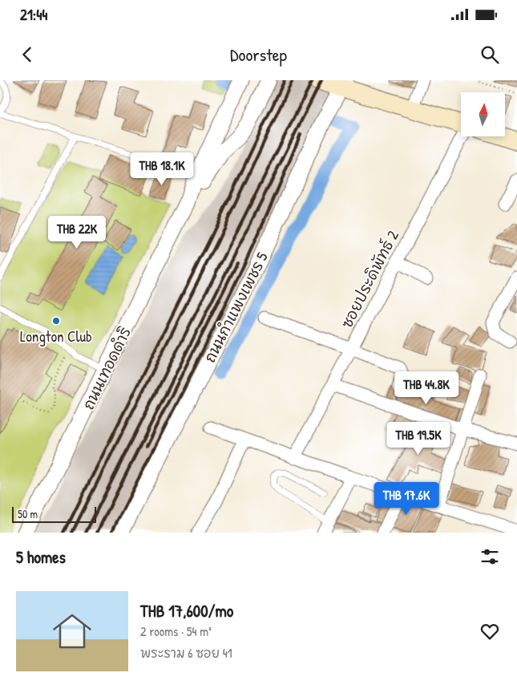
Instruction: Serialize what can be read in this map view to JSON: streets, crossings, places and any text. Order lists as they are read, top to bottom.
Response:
{
  "streets": {
    "street": ["ซอยประดิพัทธ์ 2", "ถนนกำแพงเพชร 5", "ถนนเทอดดำริ"]
  },
  "places": ["Longton Club"],
  "scale_bar": "50 m",
  "north": "top",
  "page": {
    "status": "21:44",
    "header": "Doorstep",
    "price": [
      "THB 18.1K",
      "THB 22K",
      "THB 44.8K",
      "THB 19.5K",
      "THB 17.6K"
    ],
    "scale": "50 m",
    "heading": "5 homes",
    "list": [
      {
        "name": "THB 17,600/mo",
        "note": "2 rooms · 54 m² · พระราม 6 ซอย 41"
      }
    ]
  }
}
